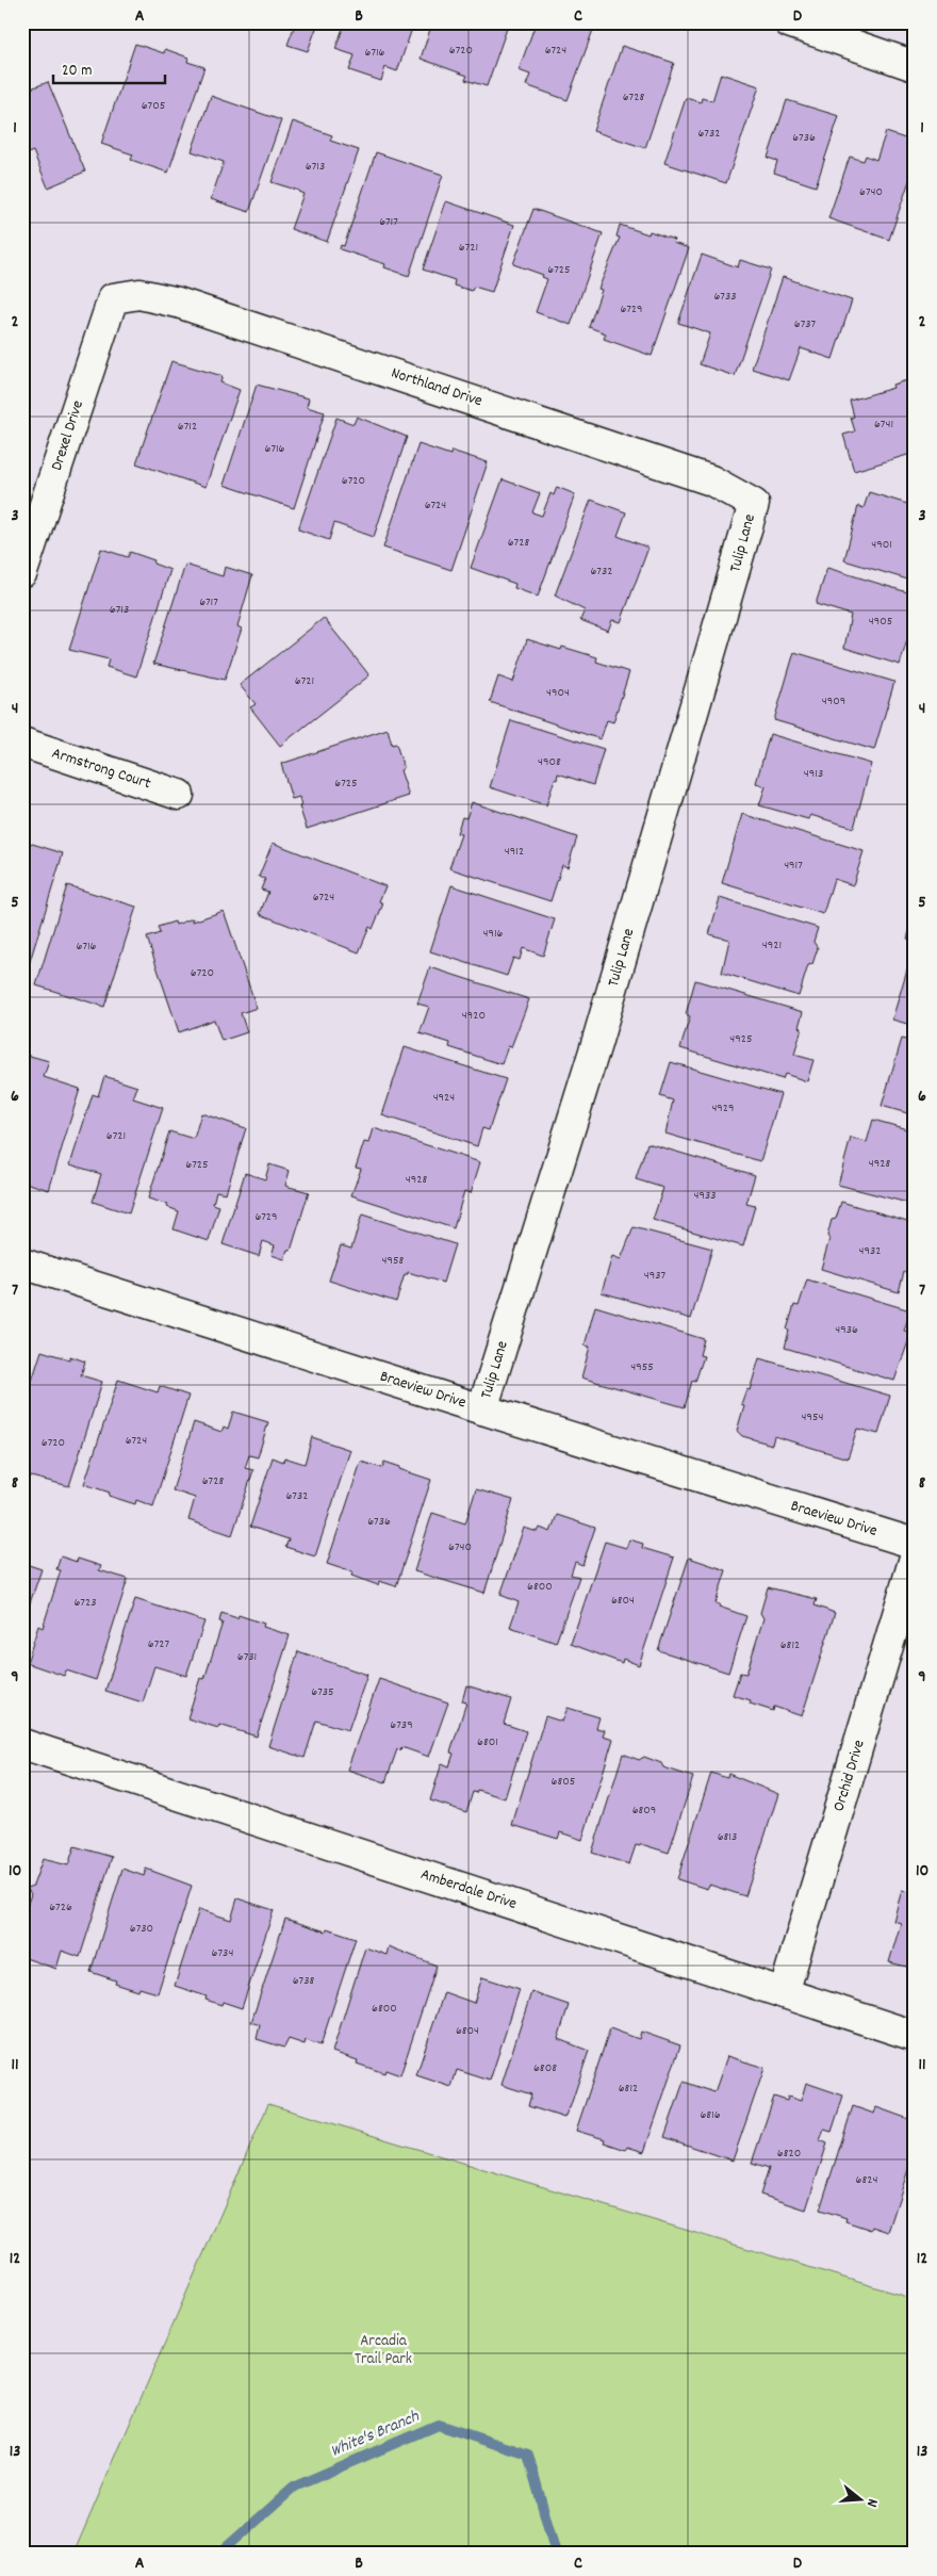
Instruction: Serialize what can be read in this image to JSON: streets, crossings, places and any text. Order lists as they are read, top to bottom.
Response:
{
  "streets": {
    "street": [
      "Northland Drive",
      "Drexel Drive",
      "Tulip Lane",
      "Armstrong Court",
      "Braeview Drive",
      "Orchid Drive",
      "Amberdale Drive"
    ]
  },
  "crossings": [
    ["Northland Drive", "Drexel Drive"],
    ["Northland Drive", "Tulip Lane"],
    ["Tulip Lane", "Braeview Drive"],
    ["Orchid Drive", "Amberdale Drive"]
  ],
  "water": ["White's Branch"],
  "parks": ["Arcadia Trail Park"],
  "house_numbers": [
    "6720",
    "6724",
    "6716",
    "6728",
    "6705",
    "6732",
    "6736",
    "6713",
    "6740",
    "6717",
    "6721",
    "6725",
    "6733",
    "6729",
    "6737",
    "6741",
    "6712",
    "6716",
    "6720",
    "6724",
    "6728",
    "4901",
    "6732",
    "6717",
    "6713",
    "4905",
    "6721",
    "4904",
    "4909",
    "4908",
    "4913",
    "6725",
    "4912",
    "4917",
    "6724",
    "4916",
    "4921",
    "6716",
    "6720",
    "4920",
    "4925",
    "4924",
    "4929",
    "6721",
    "4928",
    "6725",
    "4928",
    "4933",
    "6729",
    "4932",
    "4958",
    "4937",
    "4936",
    "4955",
    "4954",
    "6724",
    "6720",
    "6728",
    "6732",
    "6736",
    "6740",
    "6800",
    "6804",
    "6723",
    "6727",
    "6812",
    "6731",
    "6735",
    "6739",
    "6801",
    "6805",
    "6809",
    "6813",
    "6726",
    "6730",
    "6734",
    "6738",
    "6800",
    "6804",
    "6808",
    "6812",
    "6816",
    "6820",
    "6824"
  ],
  "scale_bar": "20 m",
  "north": "right",
  "grid": {
    "columns": [
      "A",
      "B",
      "C",
      "D"
    ],
    "rows": [
      "1",
      "2",
      "3",
      "4",
      "5",
      "6",
      "7",
      "8",
      "9",
      "10",
      "11",
      "12",
      "13"
    ]
  }
}
